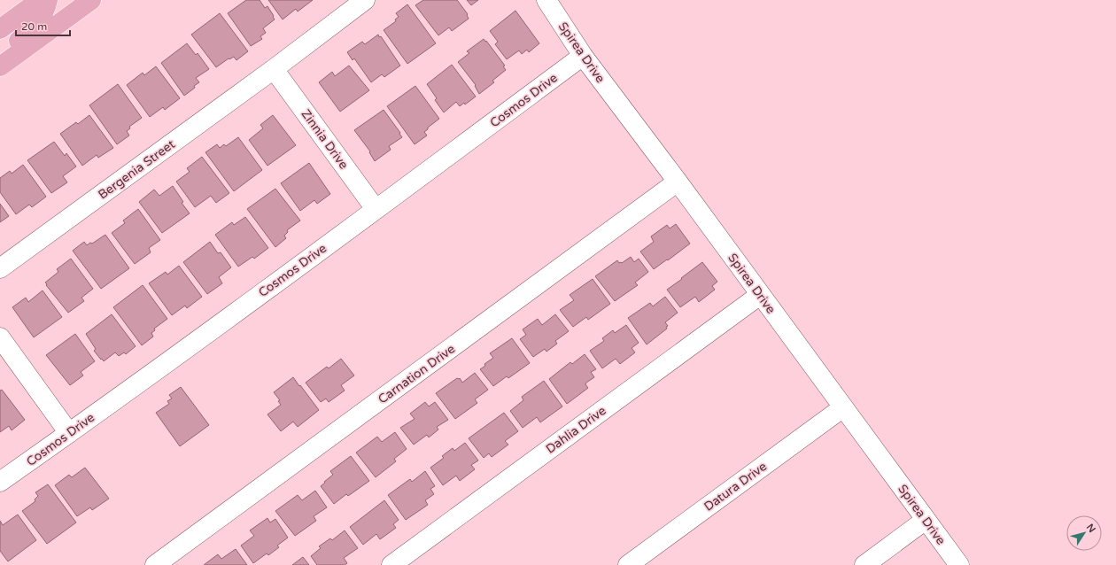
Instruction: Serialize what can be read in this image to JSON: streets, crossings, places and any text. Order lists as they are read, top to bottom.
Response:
{
  "streets": {
    "street": [
      "Spirea Drive",
      "Cosmos Drive",
      "Zinnia Drive",
      "Bergenia Street",
      "Carnation Drive",
      "Dahlia Drive",
      "Datura Drive"
    ]
  },
  "crossings": [
    ["Spirea Drive", "Cosmos Drive"],
    ["Spirea Drive", "Carnation Drive"],
    ["Spirea Drive", "Dahlia Drive"],
    ["Spirea Drive", "Datura Drive"],
    ["Cosmos Drive", "Zinnia Drive"],
    ["Zinnia Drive", "Bergenia Street"]
  ],
  "scale_bar": "20 m",
  "north": "top right"
}
